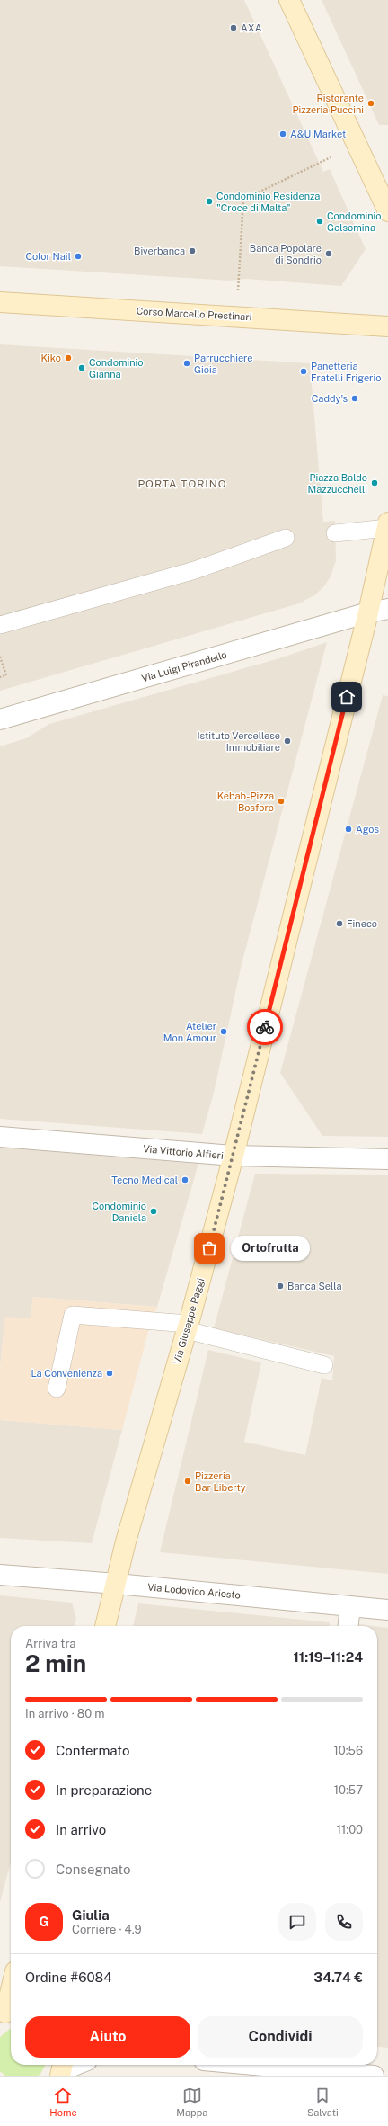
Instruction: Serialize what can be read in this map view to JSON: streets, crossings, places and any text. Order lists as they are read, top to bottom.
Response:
{
  "streets": {
    "main road": ["Corso Marcello Prestinari", "Via Giuseppe Paggi"],
    "street": ["Via Luigi Pirandello", "Via Vittorio Alfieri", "Via Lodovico Ariosto"]
  },
  "crossings": [
    ["Via Luigi Pirandello", "Via Giuseppe Paggi"],
    ["Via Vittorio Alfieri", "Via Giuseppe Paggi"],
    ["Via Giuseppe Paggi", "Via Lodovico Ariosto"]
  ],
  "districts": ["PORTA TORINO"],
  "places": [
    "AXA",
    "Ristorante Pizzeria Puccini",
    "A&U Market",
    "Condominio Residenza \"Croce di Malta\"",
    "Condominio Gelsomina",
    "Biverbanca",
    "Banca Popolare di Sondrio",
    "Color Nail",
    "Kiko",
    "Parrucchiere Gioia",
    "Condominio Gianna",
    "Panetteria Fratelli Frigerio",
    "Caddy's",
    "Piazza Baldo Mazzucchelli",
    "Istituto Vercellese Immobiliare",
    "Kebab-Pizza Bosforo",
    "Agos",
    "Fineco",
    "Atelier Mon Amour",
    "Tecno Medical",
    "Condominio Daniela",
    "Ortofrutta",
    "Banca Sella",
    "La Convenienza",
    "Pizzeria Bar Liberty"
  ],
  "page": {
    "bubble": "Ortofrutta",
    "heading": ["2 min", "Arriva tra", "11:19–11:24"],
    "panel": [
      "Giulia",
      "Corriere · 4.9",
      "Ordine #6084",
      "34.74 €"
    ],
    "bar": "In arrivo · 80 m",
    "list": [
      ["Confermato", "10:56"],
      ["In preparazione", "10:57"],
      ["In arrivo", "11:00"],
      "Consegnato"
    ],
    "round": "G",
    "buttons": ["Aiuto", "Condividi"],
    "tabs": ["Home", "Mappa", "Salvati"]
  }
}
